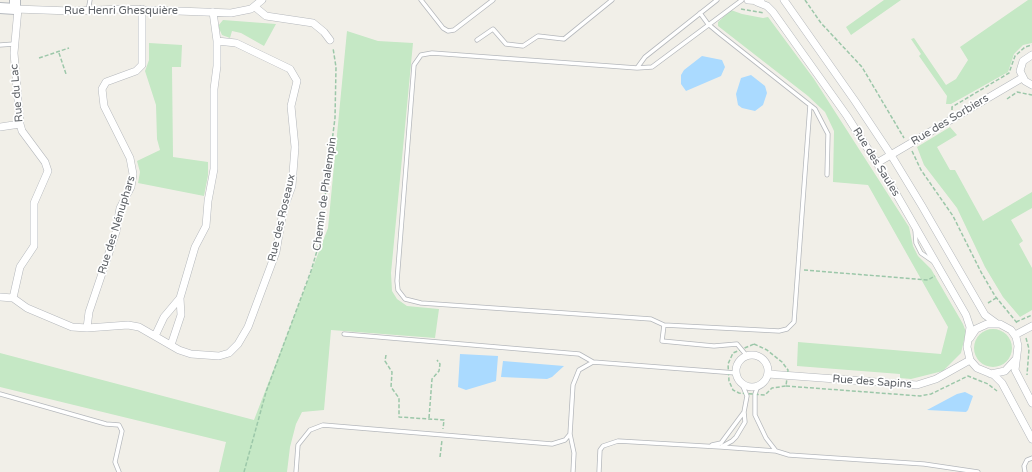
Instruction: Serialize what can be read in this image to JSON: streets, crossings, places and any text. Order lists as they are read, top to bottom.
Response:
{
  "streets": {
    "street": [
      "Rue Henri Ghesquière",
      "Rue du Lac",
      "Rue des Sorbiers",
      "Rue des Saules",
      "Rue des Roseaux",
      "Rue des Nénuphars",
      "Rue des Sapins"
    ],
    "path": ["Chemin de Phalempin"]
  },
  "crossings": [
    ["Rue Henri Ghesquière", "Rue du Lac"],
    ["Rue Henri Ghesquière", "Rue des Nénuphars"],
    ["Rue des Sorbiers", "Rue des Saules"],
    ["Rue des Saules", "Rue des Sapins"]
  ]
}
